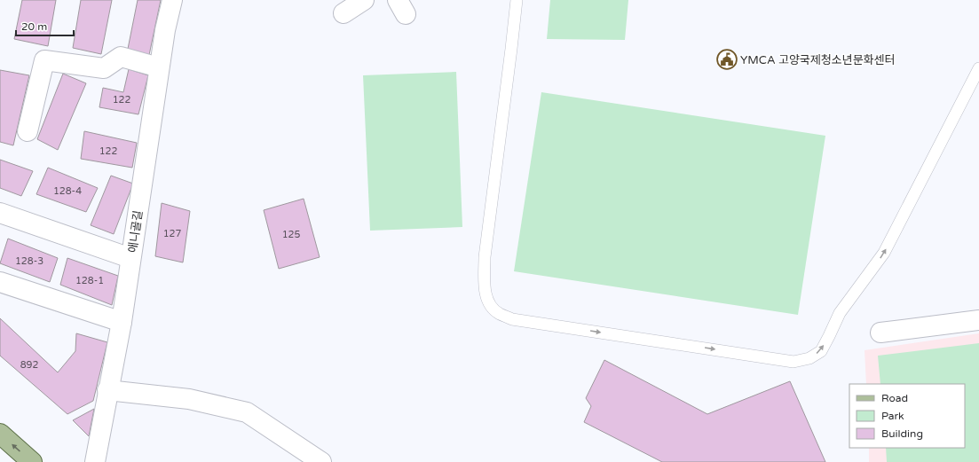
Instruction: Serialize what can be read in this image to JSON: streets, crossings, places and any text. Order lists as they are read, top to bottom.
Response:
{
  "streets": {
    "street": ["애니골길"]
  },
  "places": {
    "public building": ["YMCA 고양국제청소년문화센터"]
  },
  "house_numbers": [
    "122",
    "122",
    "128-4",
    "127",
    "125",
    "128-3",
    "128-1",
    "892"
  ],
  "legend": ["Road", "Park", "Building"],
  "scale_bar": "20 m"
}
